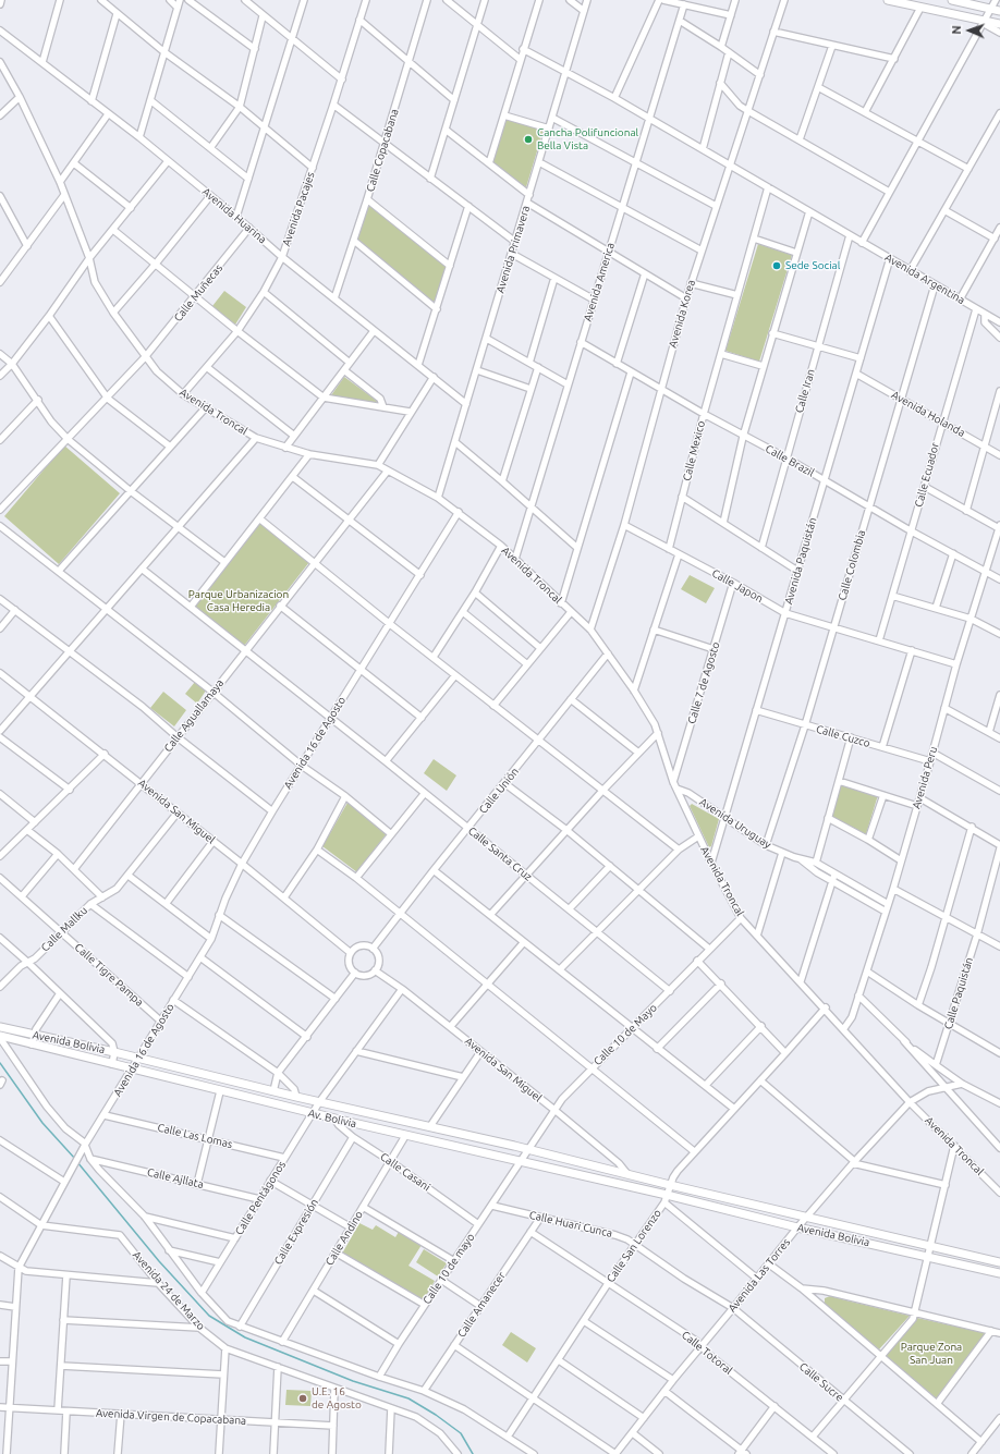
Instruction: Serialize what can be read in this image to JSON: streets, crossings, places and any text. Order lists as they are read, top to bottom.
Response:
{
  "streets": {
    "street": [
      "Calle Copacabana",
      "Avenida Pacajes",
      "Avenida Huarina",
      "Avenida Primavera",
      "Avenida Argentina",
      "Avenida America",
      "Calle Muñecas",
      "Avenida Korea",
      "Calle Iran",
      "Avenida Troncal",
      "Avenida Holanda",
      "Calle Mexico",
      "Calle Brazil",
      "Calle Ecuador",
      "Avenida Paquistán",
      "Calle Colombia",
      "Calle Japon",
      "Calle 7 de Agosto",
      "Calle Aguallamaya",
      "Calle Cuzco",
      "Avenida 16 de Agosto",
      "Avenida Peru",
      "Calle Unión",
      "Avenida San Miguel",
      "Avenida Uruguay",
      "Calle Santa Cruz",
      "Calle Mallku",
      "Calle Tigre Pampa",
      "Calle Paquistán",
      "Calle 10 de Mayo",
      "Avenida Bolivia",
      "Av. Bolivia",
      "Calle Las Lomas",
      "Calle Casani",
      "Calle Ajllata",
      "Calle Pentágonos",
      "Calle Huari Cunca",
      "Calle Expresión",
      "Calle Andino",
      "Calle San Lorenzo",
      "Calle 10 de mayo",
      "Avenida Las Torres",
      "Avenida 24 de Marzo",
      "Calle Amanecer",
      "Calle Totoral",
      "Calle Sucre",
      "Avenida Virgen de Copacabana"
    ]
  },
  "crossings": [
    ["Calle Copacabana", "Avenida Huarina"],
    ["Avenida Pacajes", "Avenida Huarina"],
    ["Avenida Pacajes", "Avenida Troncal"],
    ["Avenida Huarina", "Avenida Primavera"],
    ["Avenida Huarina", "Calle Muñecas"],
    ["Avenida Primavera", "Avenida Argentina"],
    ["Avenida Primavera", "Avenida Troncal"],
    ["Avenida Argentina", "Avenida America"],
    ["Avenida Argentina", "Avenida Korea"],
    ["Avenida Argentina", "Calle Iran"],
    ["Avenida Argentina", "Calle Mexico"],
    ["Avenida Argentina", "Calle Ecuador"],
    ["Avenida Argentina", "Avenida Paquistán"],
    ["Avenida Argentina", "Calle Colombia"],
    ["Avenida America", "Avenida Troncal"],
    ["Avenida America", "Calle Brazil"],
    ["Calle Muñecas", "Avenida Troncal"],
    ["Avenida Korea", "Avenida Troncal"],
    ["Avenida Korea", "Calle Brazil"],
    ["Avenida Korea", "Calle Japon"],
    ["Calle Iran", "Calle Brazil"],
    ["Avenida Troncal", "Avenida Paquistán"],
    ["Avenida Troncal", "Calle 7 de Agosto"],
    ["Avenida Troncal", "Calle Aguallamaya"],
    ["Avenida Troncal", "Avenida 16 de Agosto"],
    ["Avenida Troncal", "Avenida Peru"],
    ["Avenida Troncal", "Calle Unión"],
    ["Avenida Troncal", "Avenida Uruguay"],
    ["Avenida Troncal", "Calle 10 de Mayo"],
    ["Avenida Troncal", "Calle San Lorenzo"],
    ["Avenida Troncal", "Avenida Las Torres"],
    ["Avenida Holanda", "Calle Ecuador"],
    ["Avenida Holanda", "Avenida Paquistán"],
    ["Avenida Holanda", "Calle Colombia"],
    ["Calle Mexico", "Calle Brazil"],
    ["Calle Mexico", "Calle Japon"],
    ["Calle Brazil", "Calle Ecuador"],
    ["Calle Brazil", "Avenida Paquistán"],
    ["Calle Brazil", "Calle Colombia"],
    ["Calle Brazil", "Avenida Peru"],
    ["Calle Ecuador", "Calle Japon"],
    ["Avenida Paquistán", "Calle Japon"],
    ["Avenida Paquistán", "Calle Cuzco"],
    ["Avenida Paquistán", "Avenida Uruguay"],
    ["Calle Colombia", "Calle Japon"],
    ["Calle Colombia", "Calle Cuzco"],
    ["Calle Colombia", "Avenida Uruguay"],
    ["Calle Japon", "Calle 7 de Agosto"],
    ["Calle Japon", "Avenida Peru"],
    ["Calle Aguallamaya", "Avenida San Miguel"],
    ["Calle Aguallamaya", "Calle Santa Cruz"],
    ["Calle Cuzco", "Avenida Peru"],
    ["Avenida 16 de Agosto", "Avenida San Miguel"],
    ["Avenida 16 de Agosto", "Calle Santa Cruz"],
    ["Avenida 16 de Agosto", "Calle Tigre Pampa"],
    ["Avenida 16 de Agosto", "Avenida Bolivia"],
    ["Avenida 16 de Agosto", "Av. Bolivia"],
    ["Avenida 16 de Agosto", "Calle Las Lomas"],
    ["Avenida 16 de Agosto", "Avenida 24 de Marzo"],
    ["Avenida 16 de Agosto", "Avenida Virgen de Copacabana"],
    ["Avenida Peru", "Avenida Uruguay"],
    ["Calle Unión", "Avenida San Miguel"],
    ["Calle Unión", "Calle Santa Cruz"],
    ["Avenida San Miguel", "Calle Mallku"],
    ["Avenida San Miguel", "Calle 10 de Mayo"],
    ["Avenida San Miguel", "Av. Bolivia"],
    ["Avenida San Miguel", "Calle Pentágonos"],
    ["Calle Santa Cruz", "Calle 10 de Mayo"],
    ["Calle Mallku", "Calle Tigre Pampa"],
    ["Calle 10 de Mayo", "Av. Bolivia"],
    ["Calle 10 de Mayo", "Calle 10 de mayo"],
    ["Avenida Bolivia", "Av. Bolivia"],
    ["Avenida Bolivia", "Calle San Lorenzo"],
    ["Avenida Bolivia", "Avenida Las Torres"],
    ["Av. Bolivia", "Calle Casani"],
    ["Av. Bolivia", "Calle Pentágonos"],
    ["Av. Bolivia", "Calle Andino"],
    ["Av. Bolivia", "Calle San Lorenzo"],
    ["Av. Bolivia", "Calle 10 de mayo"],
    ["Calle Las Lomas", "Calle Pentágonos"],
    ["Calle Casani", "Calle Expresión"],
    ["Calle Casani", "Calle Andino"],
    ["Calle Casani", "Calle 10 de mayo"],
    ["Calle Ajllata", "Calle Pentágonos"],
    ["Calle Huari Cunca", "Calle San Lorenzo"],
    ["Calle Huari Cunca", "Calle 10 de mayo"],
    ["Calle Huari Cunca", "Avenida Las Torres"],
    ["Calle Huari Cunca", "Calle Amanecer"],
    ["Calle Huari Cunca", "Calle Sucre"],
    ["Calle San Lorenzo", "Calle Totoral"],
    ["Avenida Las Torres", "Calle Totoral"],
    ["Avenida Las Torres", "Calle Sucre"],
    ["Calle Amanecer", "Calle Totoral"]
  ],
  "parks": ["Parque Urbanizacion Casa Heredia", "Parque Zona San Juan"],
  "places": ["Cancha Polifuncional Bella Vista", "Sede Social", "U.E. 16 de Agosto"],
  "north": "left"
}
